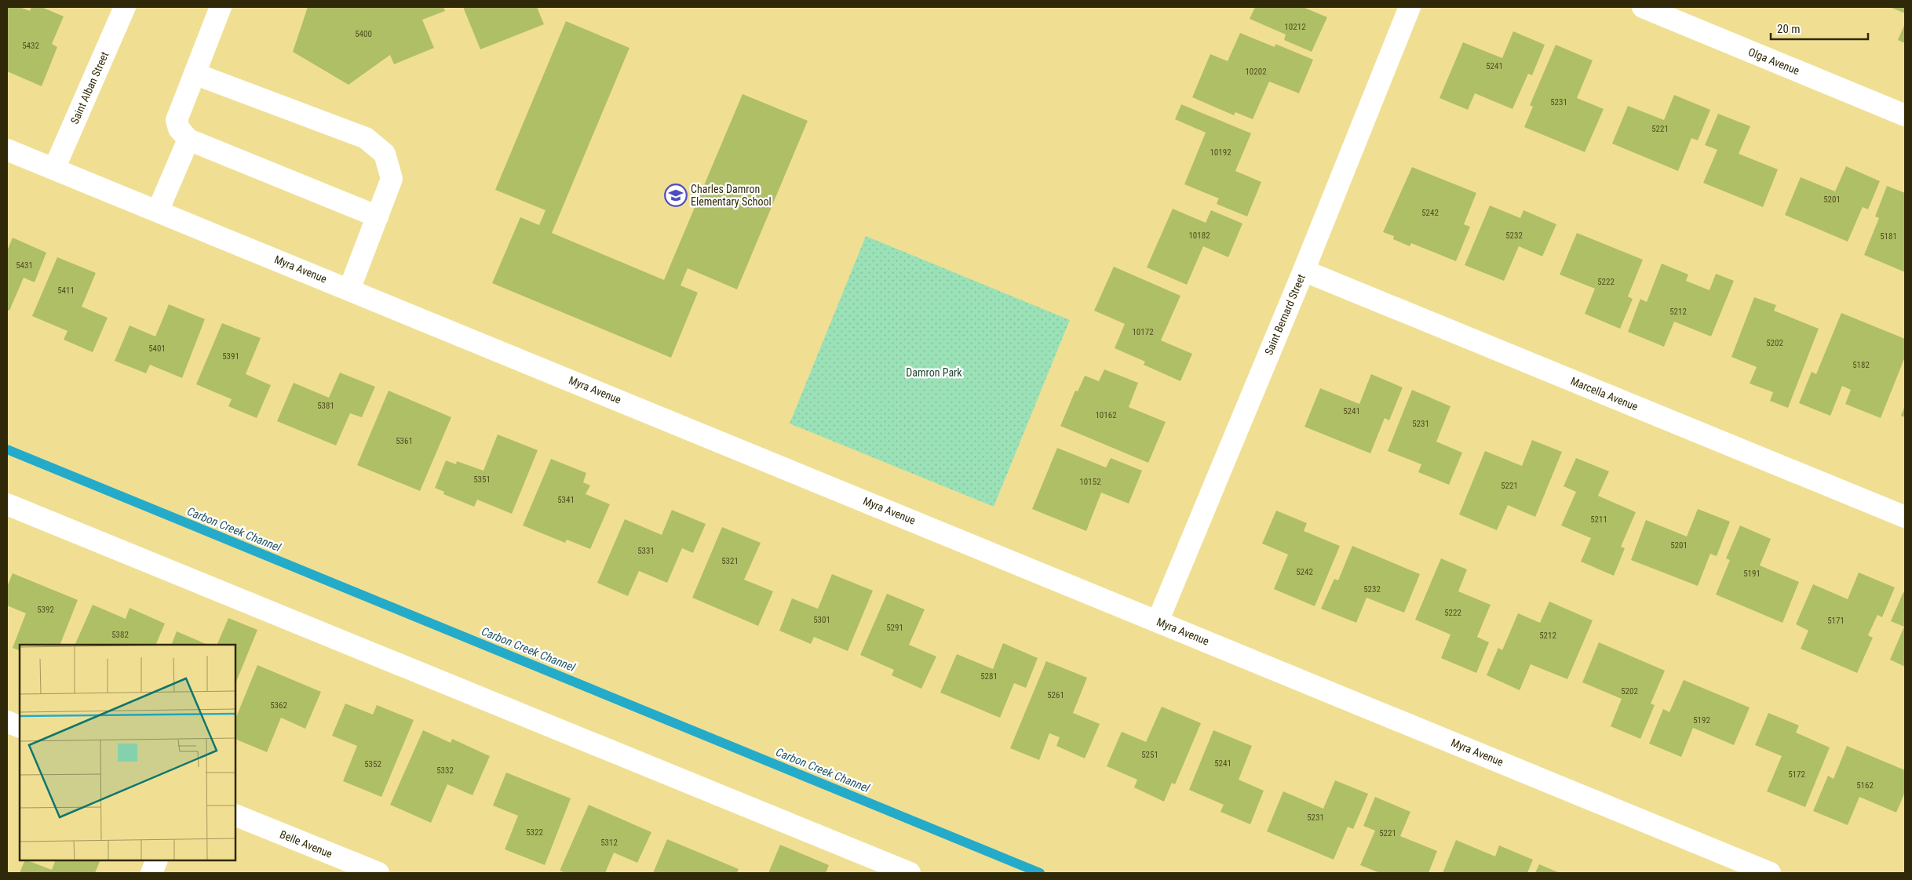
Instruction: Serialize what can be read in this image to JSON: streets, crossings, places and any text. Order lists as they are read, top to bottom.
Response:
{
  "streets": {
    "street": [
      "Olga Avenue",
      "Saint Alban Street",
      "Myra Avenue",
      "Saint Bernard Street",
      "Marcella Avenue",
      "Belle Avenue"
    ]
  },
  "crossings": [
    ["Saint Alban Street", "Myra Avenue"],
    ["Myra Avenue", "Saint Bernard Street"],
    ["Saint Bernard Street", "Marcella Avenue"]
  ],
  "water": ["Carbon Creek Channel"],
  "parks": ["Damron Park"],
  "places": {
    "school or university": ["Charles Damron Elementary School"]
  },
  "house_numbers": [
    "10212",
    "5400",
    "5432",
    "5241",
    "10202",
    "5231",
    "5221",
    "10192",
    "5201",
    "5242",
    "10182",
    "5232",
    "5181",
    "5431",
    "5222",
    "5411",
    "5212",
    "10172",
    "5202",
    "5401",
    "5391",
    "5182",
    "5381",
    "5241",
    "10162",
    "5231",
    "5361",
    "5351",
    "10152",
    "5221",
    "5341",
    "5211",
    "5201",
    "5331",
    "5321",
    "5242",
    "5191",
    "5232",
    "5392",
    "5222",
    "5301",
    "5171",
    "5291",
    "5382",
    "5212",
    "5281",
    "5202",
    "5261",
    "5362",
    "5192",
    "5251",
    "5241",
    "5352",
    "5332",
    "5172",
    "5162",
    "5231",
    "5322",
    "5221",
    "5312"
  ],
  "scale_bar": "20 m"
}
